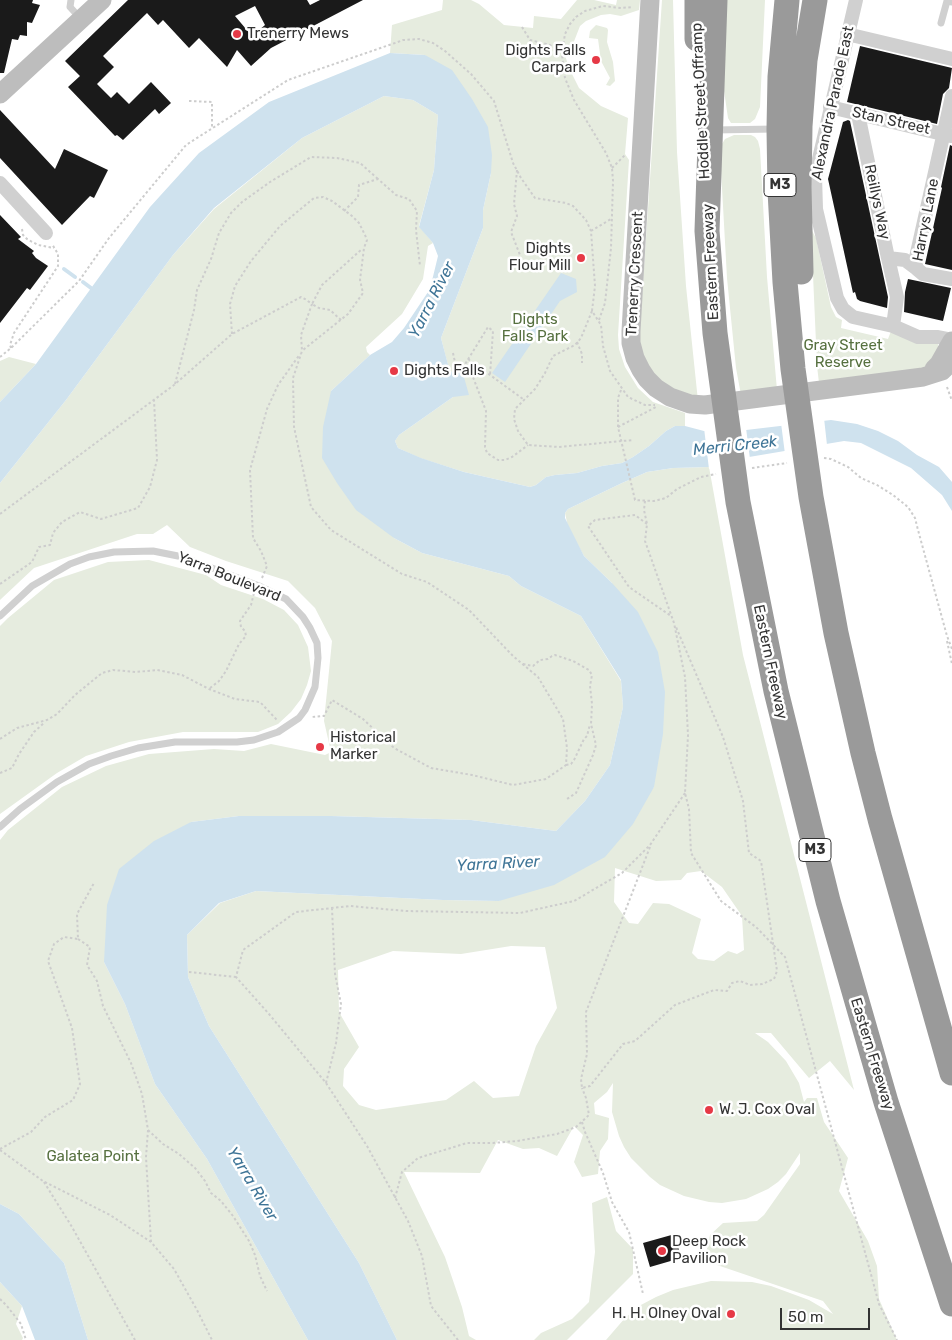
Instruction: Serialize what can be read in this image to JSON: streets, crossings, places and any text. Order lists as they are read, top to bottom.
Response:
{
  "streets": {
    "highway": ["Hoddle Street Offramp", "M3", "Eastern Freeway"],
    "street": [
      "Alexandra Parade East",
      "Stan Street",
      "Reillys Way",
      "Harrys Lane",
      "Trenerry Crescent"
    ],
    "lane": ["Yarra Boulevard"]
  },
  "crossings": [
    ["Hoddle Street Offramp", "Eastern Freeway"],
    ["Alexandra Parade East", "Stan Street"],
    ["Stan Street", "Reillys Way"],
    ["Stan Street", "Harrys Lane"],
    ["Reillys Way", "Harrys Lane"]
  ],
  "water": ["Yarra River", "Merri Creek"],
  "parks": ["Dights Falls Park", "Gray Street Reserve", "Galatea Point"],
  "places": [
    "Trenerry Mews",
    "Dights Falls Carpark",
    "Dights Flour Mill",
    "Dights Falls",
    "Historical Marker",
    "W. J. Cox Oval",
    "Deep Rock Pavilion",
    "H. H. Olney Oval"
  ],
  "scale_bar": "50 m"
}
